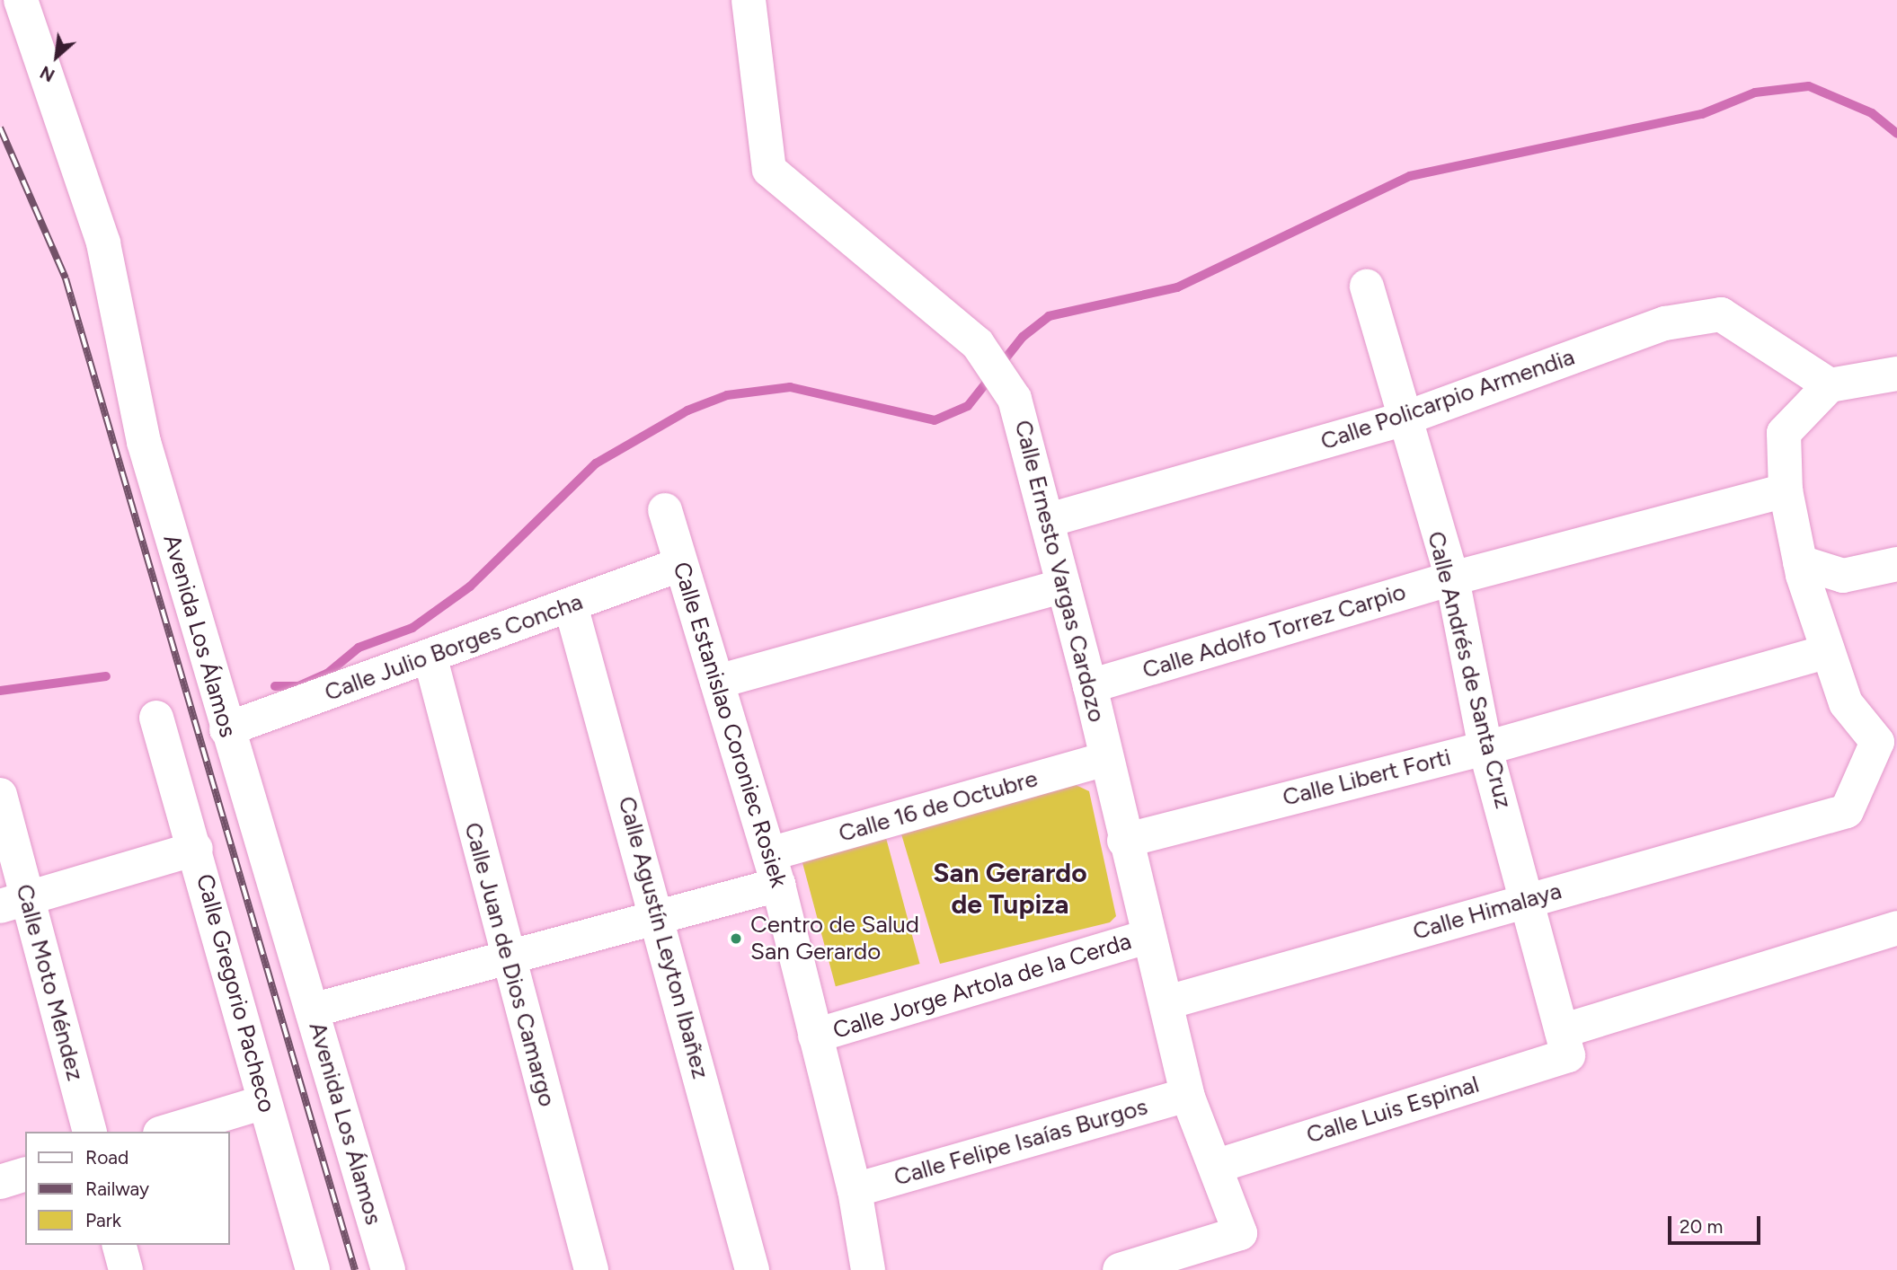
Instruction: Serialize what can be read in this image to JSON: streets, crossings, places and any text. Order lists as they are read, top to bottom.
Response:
{
  "streets": {
    "street": [
      "Calle Policarpio Armendia",
      "Calle Ernesto Vargas Cardozo",
      "Calle Adolfo Torrez Carpio",
      "Avenida Los Álamos",
      "Calle Julio Borges Concha",
      "Calle Andrés de Santa Cruz",
      "Calle Estanislao Coroniec Rosiek",
      "Calle Libert Forti",
      "Calle 16 de Octubre",
      "Calle Himalaya",
      "Calle Agustín Leyton Ibañez",
      "Calle Juan de Dios Camargo",
      "Calle Moto Méndez",
      "Calle Jorge Artola de la Cerda",
      "Calle Gregorio Pacheco",
      "Calle Luis Espinal",
      "Calle Felipe Isaías Burgos"
    ]
  },
  "crossings": [
    ["Calle Policarpio Armendia", "Calle Ernesto Vargas Cardozo"],
    ["Calle Policarpio Armendia", "Calle Andrés de Santa Cruz"],
    ["Calle Ernesto Vargas Cardozo", "Calle Adolfo Torrez Carpio"],
    ["Calle Ernesto Vargas Cardozo", "Calle Libert Forti"],
    ["Calle Ernesto Vargas Cardozo", "Calle 16 de Octubre"],
    ["Calle Ernesto Vargas Cardozo", "Calle Himalaya"],
    ["Calle Ernesto Vargas Cardozo", "Calle Jorge Artola de la Cerda"],
    ["Calle Ernesto Vargas Cardozo", "Calle Luis Espinal"],
    ["Calle Ernesto Vargas Cardozo", "Calle Felipe Isaías Burgos"],
    ["Calle Adolfo Torrez Carpio", "Calle Andrés de Santa Cruz"],
    ["Avenida Los Álamos", "Calle Julio Borges Concha"],
    ["Avenida Los Álamos", "Calle 16 de Octubre"],
    ["Calle Julio Borges Concha", "Calle Estanislao Coroniec Rosiek"],
    ["Calle Julio Borges Concha", "Calle Agustín Leyton Ibañez"],
    ["Calle Julio Borges Concha", "Calle Juan de Dios Camargo"],
    ["Calle Andrés de Santa Cruz", "Calle Libert Forti"],
    ["Calle Andrés de Santa Cruz", "Calle Himalaya"],
    ["Calle Andrés de Santa Cruz", "Calle Luis Espinal"],
    ["Calle Estanislao Coroniec Rosiek", "Calle 16 de Octubre"],
    ["Calle Estanislao Coroniec Rosiek", "Calle Jorge Artola de la Cerda"],
    ["Calle Estanislao Coroniec Rosiek", "Calle Felipe Isaías Burgos"],
    ["Calle 16 de Octubre", "Calle Agustín Leyton Ibañez"],
    ["Calle 16 de Octubre", "Calle Juan de Dios Camargo"]
  ],
  "districts": ["San Gerardo de Tupiza"],
  "places": ["Centro de Salud San Gerardo"],
  "legend": ["Road", "Railway", "Park"],
  "scale_bar": "20 m",
  "north": "bottom left"
}
